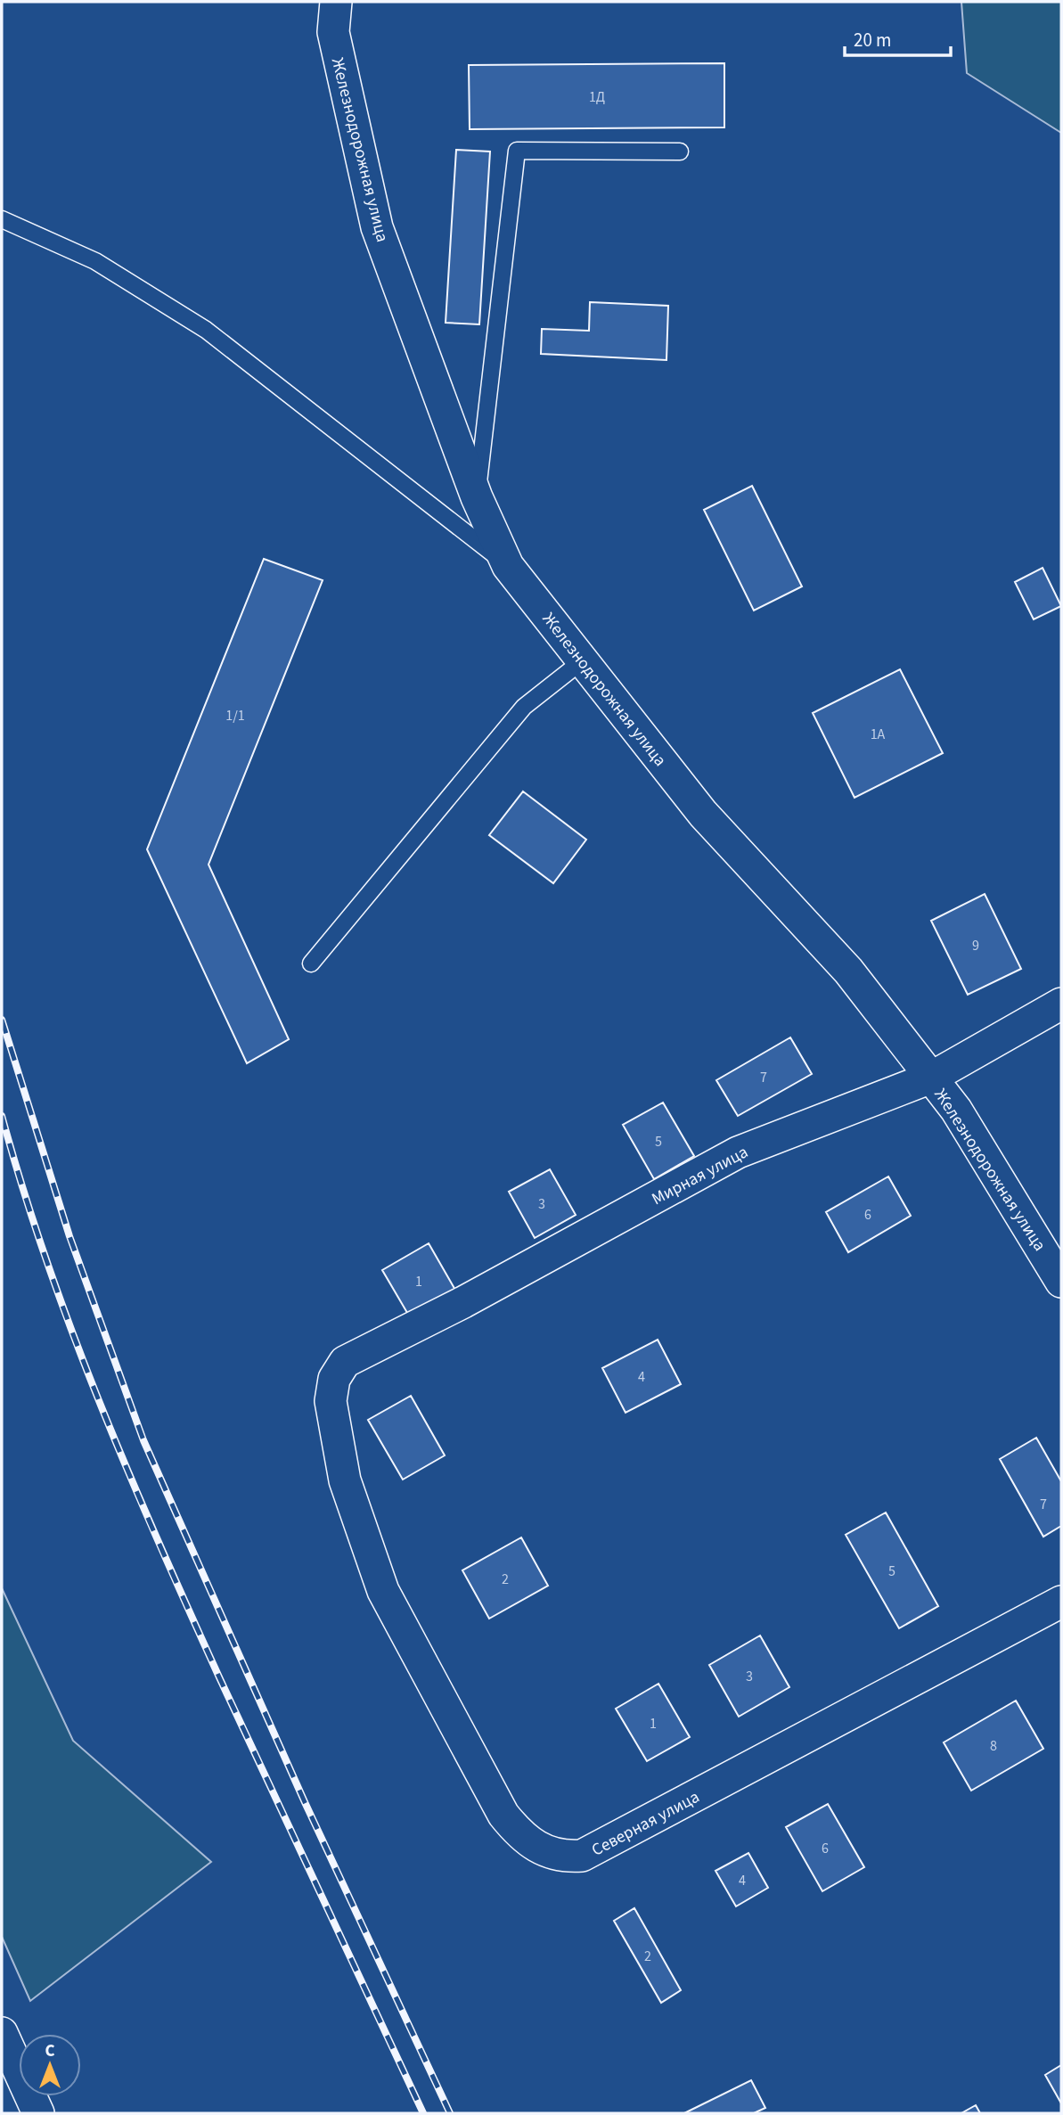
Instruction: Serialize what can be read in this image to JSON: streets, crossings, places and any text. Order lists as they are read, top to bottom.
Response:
{
  "streets": {
    "street": ["Железнодорожная улица", "Мирная улица", "Северная улица"]
  },
  "crossings": [
    ["Железнодорожная улица", "Мирная улица"],
    ["Мирная улица", "Северная улица"]
  ],
  "house_numbers": [
    "1Д",
    "1/1",
    "1А",
    "9",
    "7",
    "5",
    "3",
    "6",
    "1",
    "4",
    "7",
    "5",
    "2",
    "3",
    "1",
    "8",
    "6",
    "4",
    "2"
  ],
  "scale_bar": "20 m",
  "north": "top"
}
